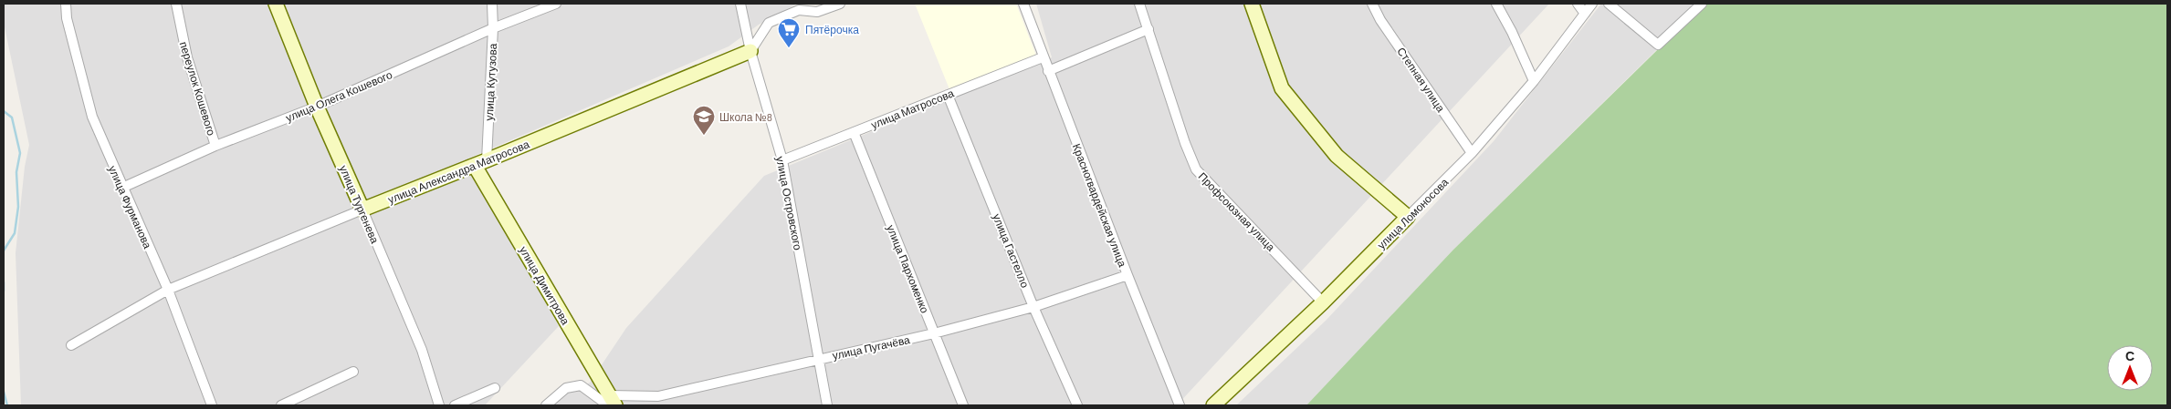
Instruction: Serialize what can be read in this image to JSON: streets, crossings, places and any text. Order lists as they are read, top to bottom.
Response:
{
  "streets": {
    "street": [
      "Степная улица",
      "улица Кутузова",
      "переулок Кошевого",
      "улица Олега Кошевого",
      "улица Матросова",
      "улица Александра Матросова",
      "улица Островского",
      "улица Тургенева",
      "Красногвардейская улица",
      "улица Фурманова",
      "Профсоюзная улица",
      "улица Ломоносова",
      "улица Гастелло",
      "улица Пархоменко",
      "улица Димитрова",
      "улица Пугачёва"
    ]
  },
  "crossings": [
    ["Степная улица", "улица Ломоносова"],
    ["улица Кутузова", "улица Олега Кошевого"],
    ["улица Кутузова", "улица Александра Матросова"],
    ["улица Кутузова", "улица Димитрова"],
    ["переулок Кошевого", "улица Олега Кошевого"],
    ["улица Олега Кошевого", "улица Тургенева"],
    ["улица Олега Кошевого", "улица Фурманова"],
    ["улица Матросова", "улица Островского"],
    ["улица Матросова", "Красногвардейская улица"],
    ["улица Матросова", "улица Гастелло"],
    ["улица Матросова", "улица Пархоменко"],
    ["улица Александра Матросова", "улица Островского"],
    ["улица Александра Матросова", "улица Тургенева"],
    ["улица Александра Матросова", "улица Фурманова"],
    ["улица Александра Матросова", "улица Димитрова"],
    ["улица Островского", "улица Пугачёва"],
    ["Красногвардейская улица", "улица Пугачёва"],
    ["Профсоюзная улица", "улица Ломоносова"],
    ["улица Гастелло", "улица Пугачёва"],
    ["улица Пархоменко", "улица Пугачёва"],
    ["улица Димитрова", "улица Пугачёва"]
  ],
  "places": {
    "supermarket": ["Пятёрочка"],
    "school or university": ["Школа №8"]
  },
  "north": "top"
}
